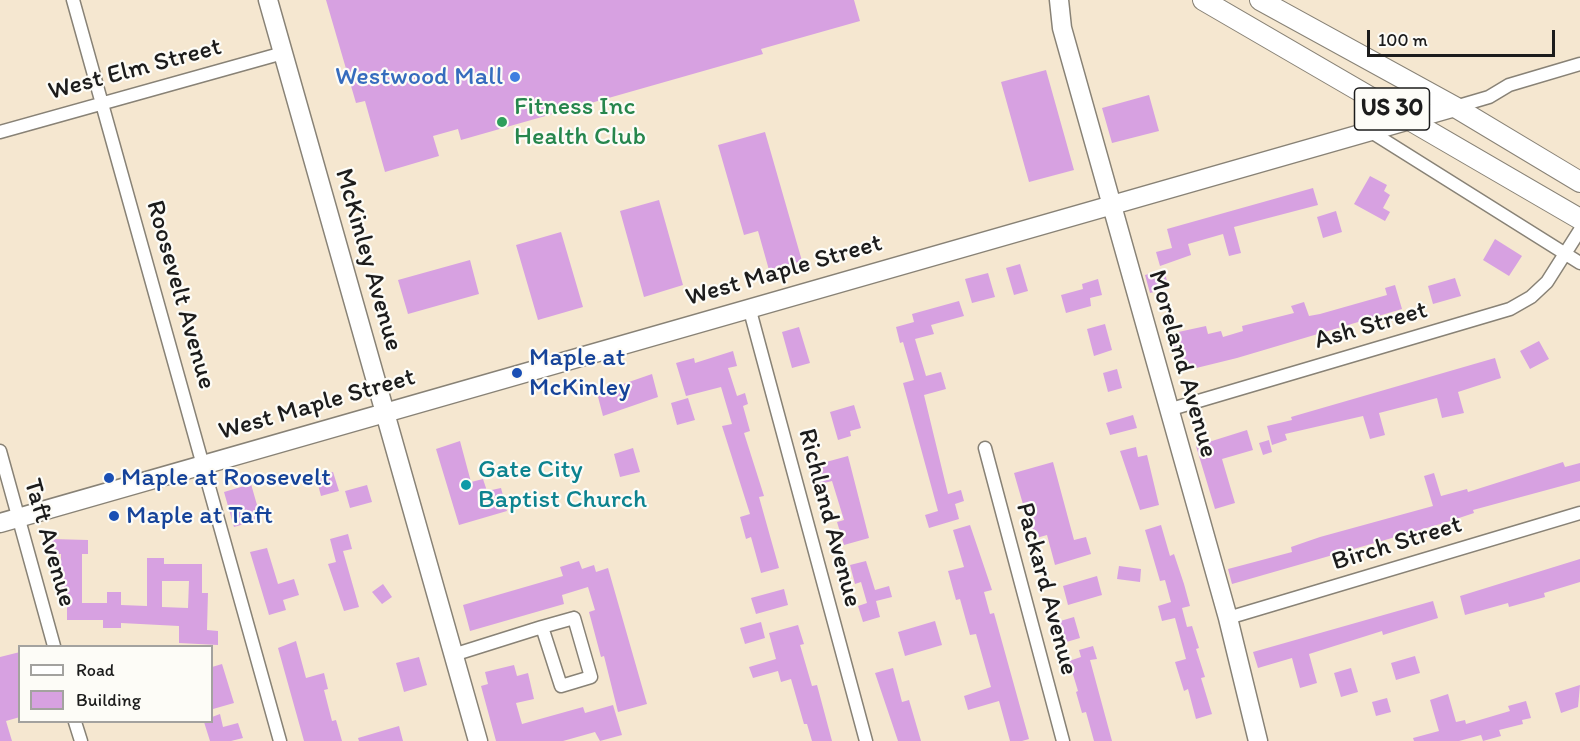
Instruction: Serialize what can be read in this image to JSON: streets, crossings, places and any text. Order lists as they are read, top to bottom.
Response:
{
  "streets": {
    "main road": ["US 30"],
    "street": [
      "West Elm Street",
      "McKinley Avenue",
      "West Maple Street",
      "Roosevelt Avenue",
      "Ash Street",
      "Moreland Avenue",
      "Richland Avenue",
      "Taft Avenue",
      "Birch Street",
      "Packard Avenue"
    ]
  },
  "crossings": [
    ["West Elm Street", "McKinley Avenue"],
    ["West Elm Street", "Roosevelt Avenue"],
    ["US 30", "West Maple Street"],
    ["McKinley Avenue", "West Maple Street"],
    ["West Maple Street", "Roosevelt Avenue"],
    ["West Maple Street", "Moreland Avenue"],
    ["West Maple Street", "Richland Avenue"],
    ["West Maple Street", "Taft Avenue"],
    ["Ash Street", "Moreland Avenue"],
    ["Moreland Avenue", "Birch Street"]
  ],
  "places": [
    "Westwood Mall",
    "Fitness Inc Health Club",
    "Maple at McKinley",
    "Maple at Roosevelt",
    "Gate City Baptist Church",
    "Maple at Taft"
  ],
  "legend": ["Road", "Building"],
  "scale_bar": "100 m"
}
